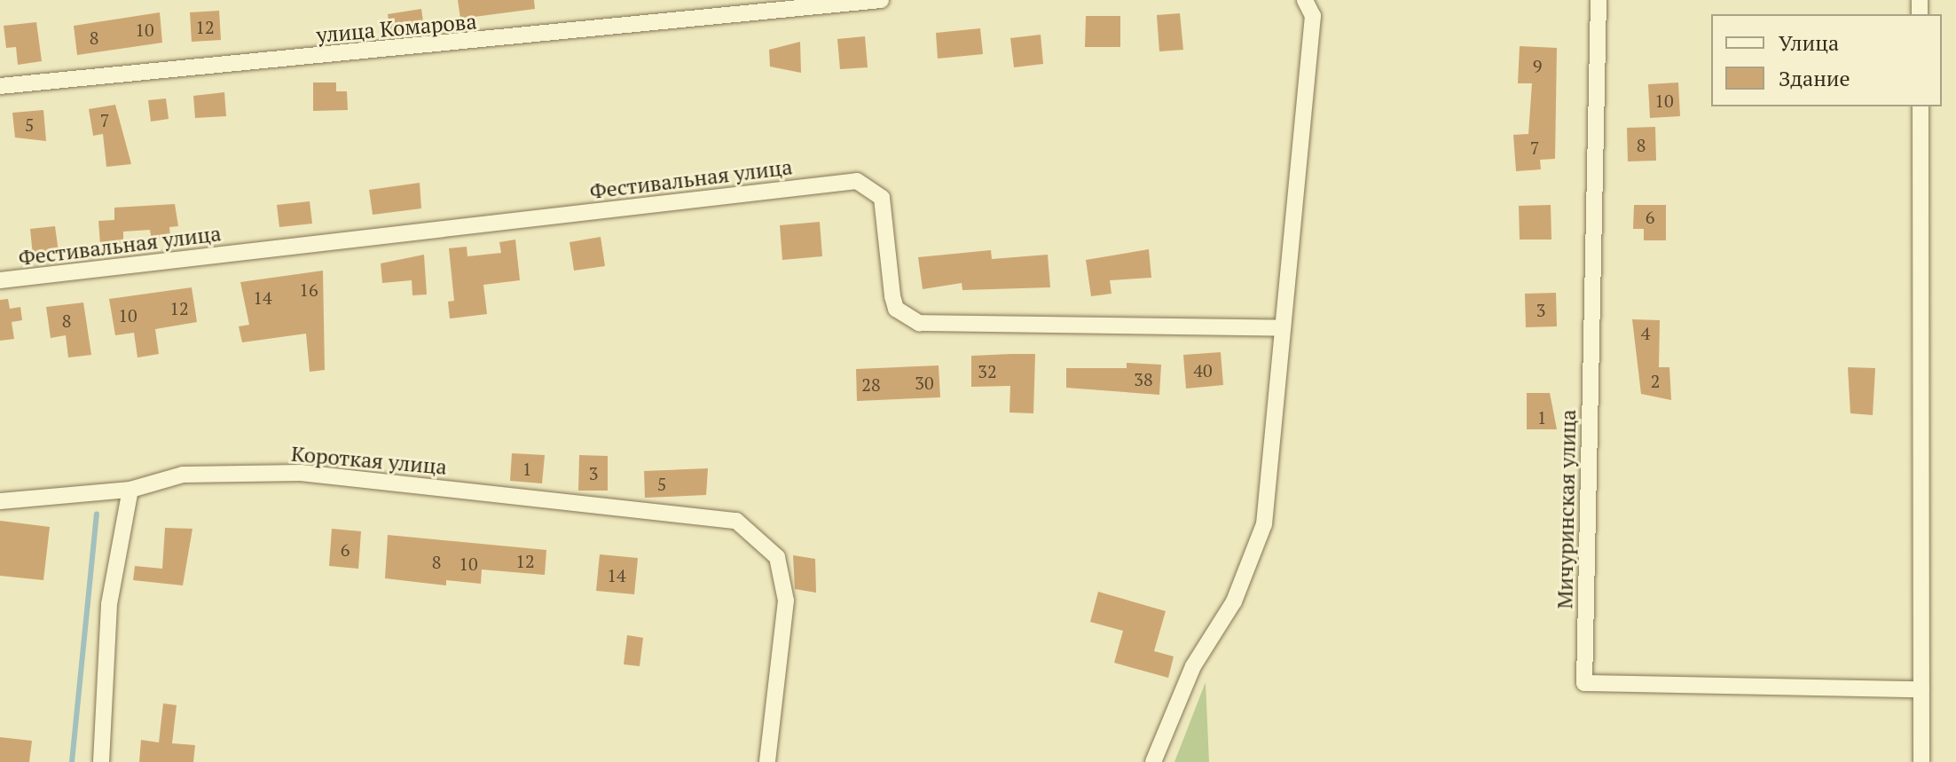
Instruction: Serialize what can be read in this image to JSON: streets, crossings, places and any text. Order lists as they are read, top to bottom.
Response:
{
  "streets": {
    "street": [
      "улица Комарова",
      "Фестивальная улица",
      "Короткая улица",
      "Мичуринская улица"
    ]
  },
  "house_numbers": [
    "12",
    "10",
    "8",
    "9",
    "10",
    "7",
    "5",
    "8",
    "7",
    "6",
    "16",
    "14",
    "12",
    "3",
    "10",
    "8",
    "4",
    "40",
    "32",
    "38",
    "2",
    "30",
    "28",
    "1",
    "1",
    "3",
    "5",
    "6",
    "12",
    "8",
    "10",
    "14"
  ],
  "legend": ["Улица", "Здание"]
}
